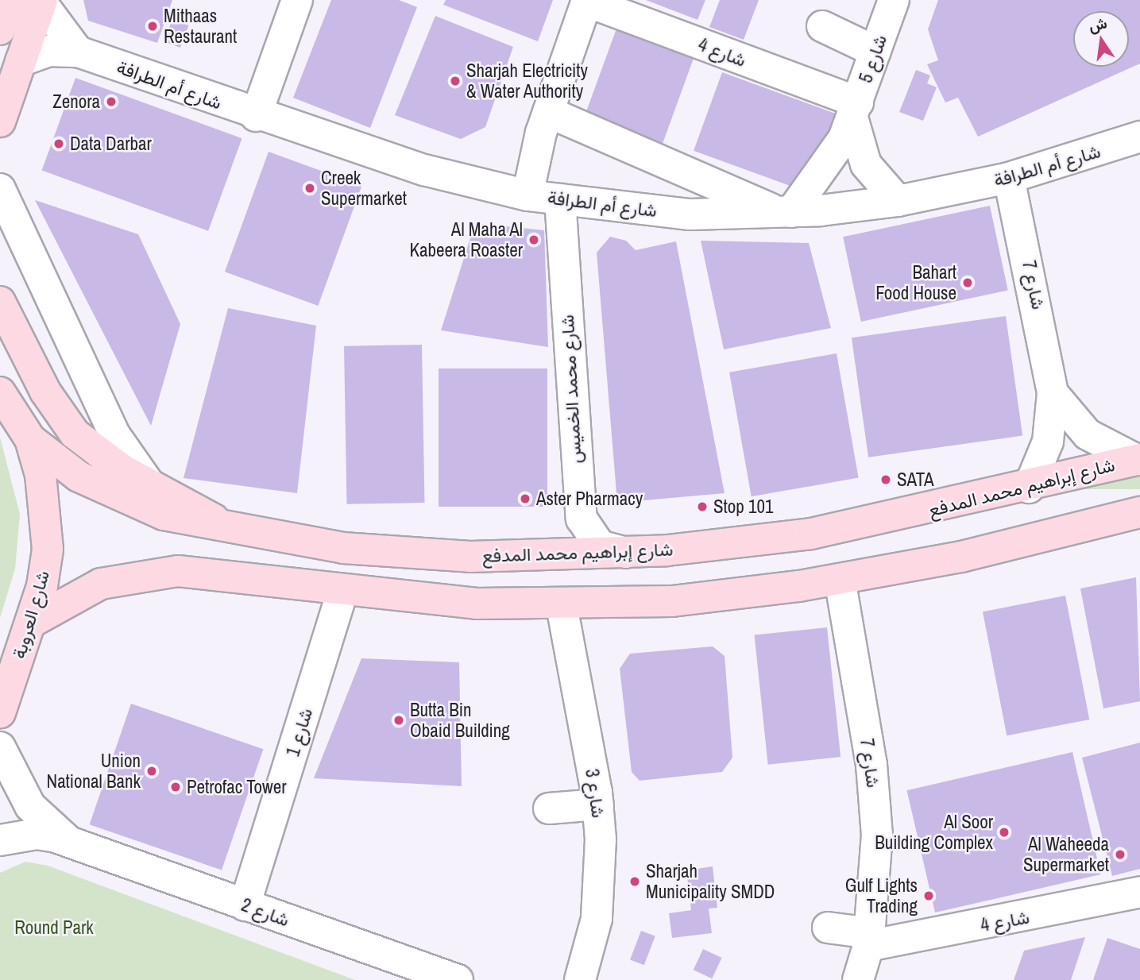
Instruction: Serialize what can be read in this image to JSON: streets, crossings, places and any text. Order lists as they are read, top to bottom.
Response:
{
  "streets": {
    "main road": ["شارع إبراهيم محمد المدفع", "شارع العروبة"],
    "street": [
      "شارع 4",
      "شارع 5",
      "شارع أم الطرافة",
      "شارع 7",
      "شارع محمد الخميس",
      "شارع 1",
      "شارع 3",
      "شارع 2"
    ]
  },
  "crossings": [
    ["شارع 4", "شارع 5"],
    ["شارع 4", "شارع 7"],
    ["شارع 5", "شارع أم الطرافة"],
    ["شارع أم الطرافة", "شارع 7"],
    ["شارع أم الطرافة", "شارع محمد الخميس"],
    ["شارع 7", "شارع إبراهيم محمد المدفع"],
    ["شارع محمد الخميس", "شارع إبراهيم محمد المدفع"],
    ["شارع إبراهيم محمد المدفع", "شارع العروبة"],
    ["شارع 1", "شارع 2"]
  ],
  "parks": ["Round Park"],
  "places": [
    "Mithaas Restaurant",
    "Sharjah Electricity & Water Authority",
    "Zenora",
    "Data Darbar",
    "Creek Supermarket",
    "Al Maha Al Kabeera Roaster",
    "Bahart Food House",
    "SATA",
    "Aster Pharmacy",
    "Stop 101",
    "Butta Bin Obaid Building",
    "Union National Bank",
    "Petrofac Tower",
    "Al Soor Building Complex",
    "Al Waheeda Supermarket",
    "Sharjah Municipality SMDD",
    "Gulf Lights Trading"
  ],
  "north": "top"
}
